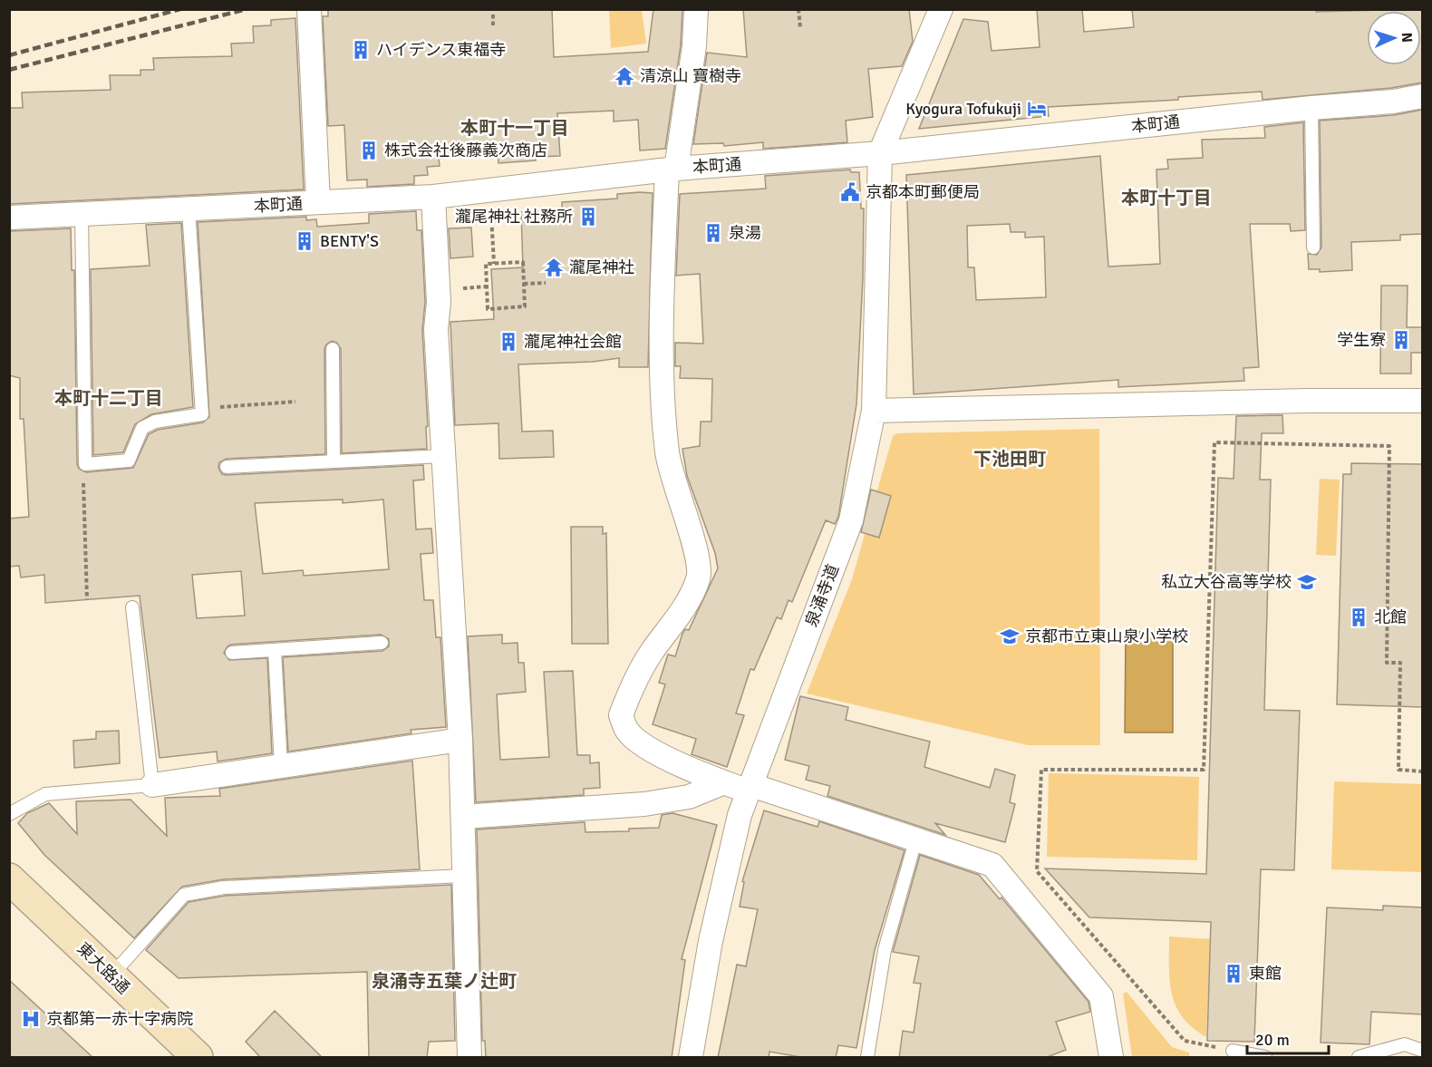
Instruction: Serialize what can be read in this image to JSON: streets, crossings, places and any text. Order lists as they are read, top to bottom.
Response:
{
  "streets": {
    "main road": ["東大路通"],
    "street": ["本町通", "泉涌寺道"]
  },
  "crossings": [
    ["本町通", "泉涌寺道"]
  ],
  "districts": [
    "本町十一丁目",
    "本町十丁目",
    "本町十二丁目",
    "下池田町",
    "泉涌寺五葉ノ辻町"
  ],
  "places": {
    "building": [
      "ハイデンス東福寺",
      "株式会社後藤義次商店",
      "瀧尾神社 社務所",
      "泉湯",
      "BENTY'S",
      "学生寮",
      "瀧尾神社会館",
      "北館",
      "東館"
    ],
    "temple": ["清涼山 寶樹寺", "瀧尾神社"],
    "hotel": ["Kyogura Tofukuji"],
    "public building": ["京都本町郵便局"],
    "school or university": ["私立大谷高等学校", "京都市立東山泉小学校"],
    "hospital": ["京都第一赤十字病院"]
  },
  "scale_bar": "20 m",
  "north": "right"
}
